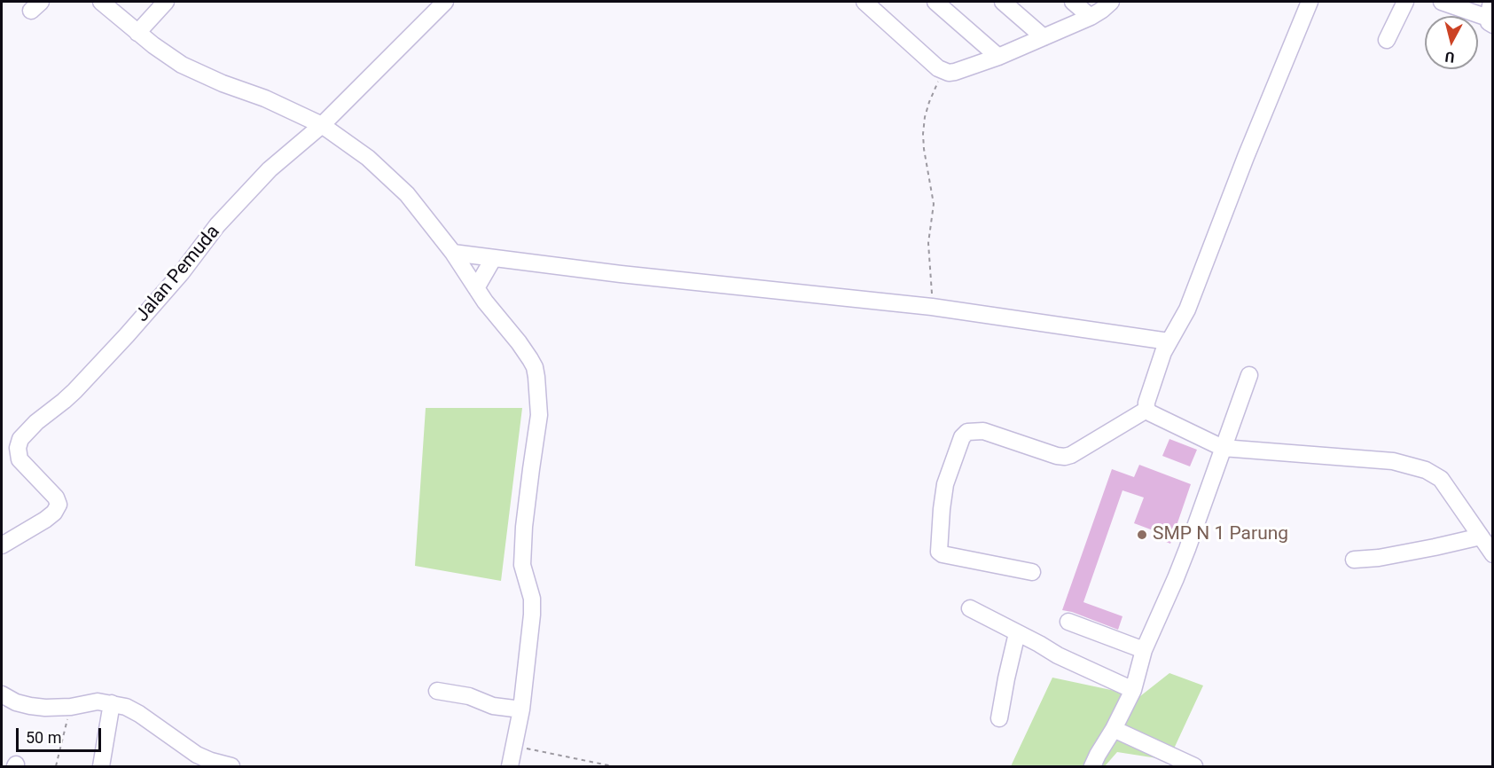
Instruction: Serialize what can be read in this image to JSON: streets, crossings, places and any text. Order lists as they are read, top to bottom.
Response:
{
  "streets": {
    "street": ["Jalan Pemuda"]
  },
  "places": ["SMP N 1 Parung"],
  "scale_bar": "50 m",
  "north": "bottom"
}
